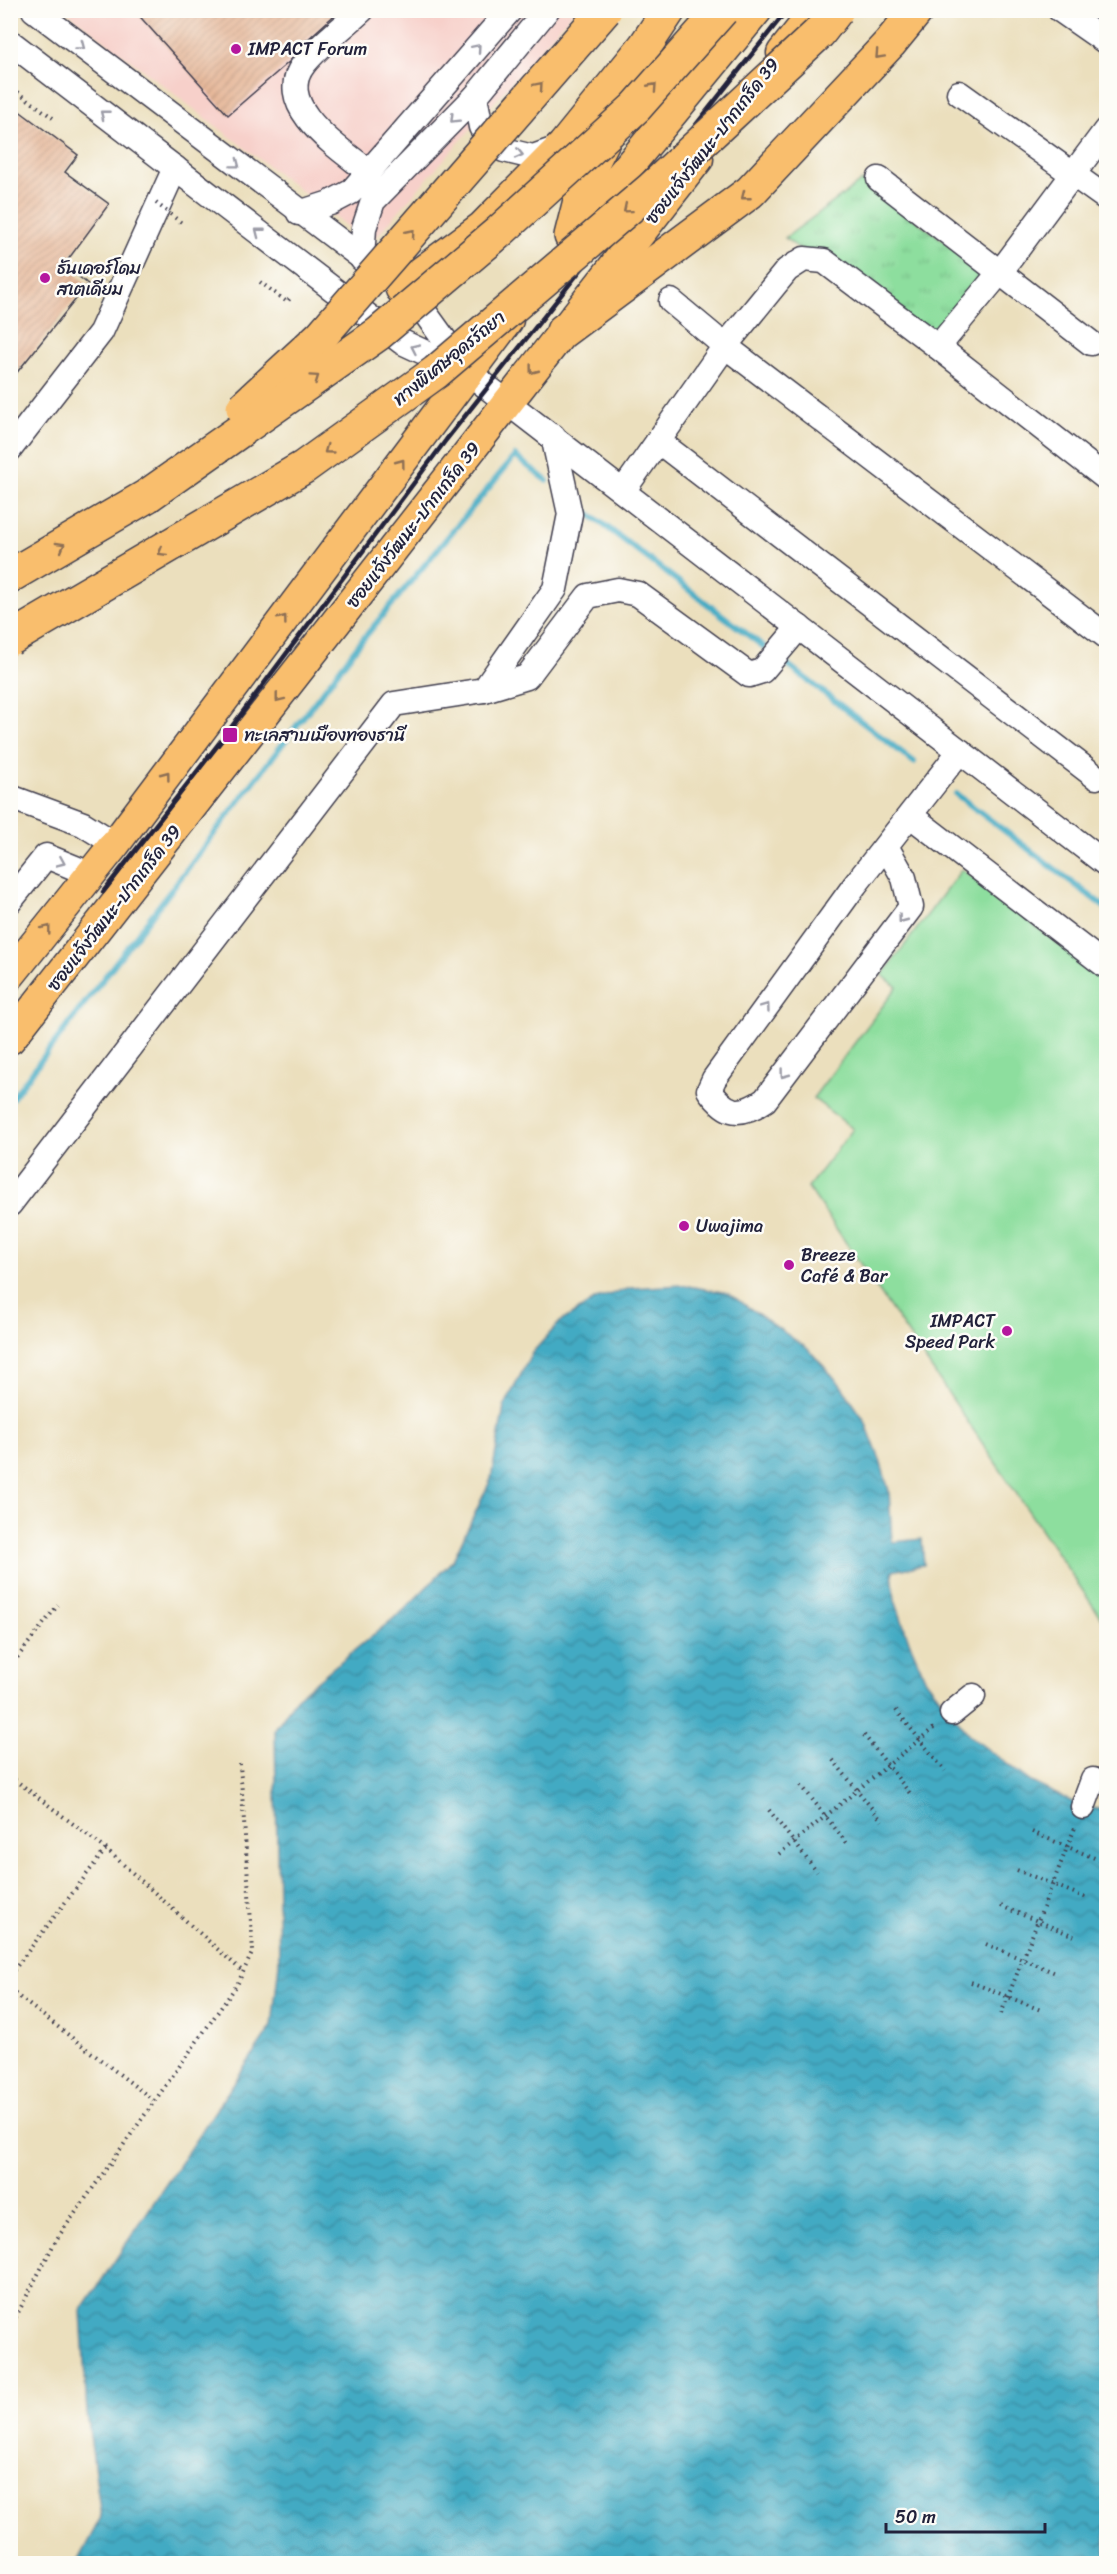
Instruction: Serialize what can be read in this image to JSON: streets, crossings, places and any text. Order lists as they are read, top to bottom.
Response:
{
  "streets": {
    "highway": ["ทางพิเศษอุดรรัถยา"],
    "main road": ["ซอยแจ้งวัฒนะ-ปากเกร็ด 39"]
  },
  "crossings": [
    ["ซอยแจ้งวัฒนะ-ปากเกร็ด 39", "ทางพิเศษอุดรรัถยา"]
  ],
  "places": {
    "other": [
      "IMPACT Forum",
      "ธันเดอร์โดม สเตเดียม",
      "Uwajima",
      "Breeze Café & Bar",
      "IMPACT Speed Park"
    ],
    "transit": ["ทะเลสาบเมืองทองธานี"]
  },
  "scale_bar": "50 m"
}
